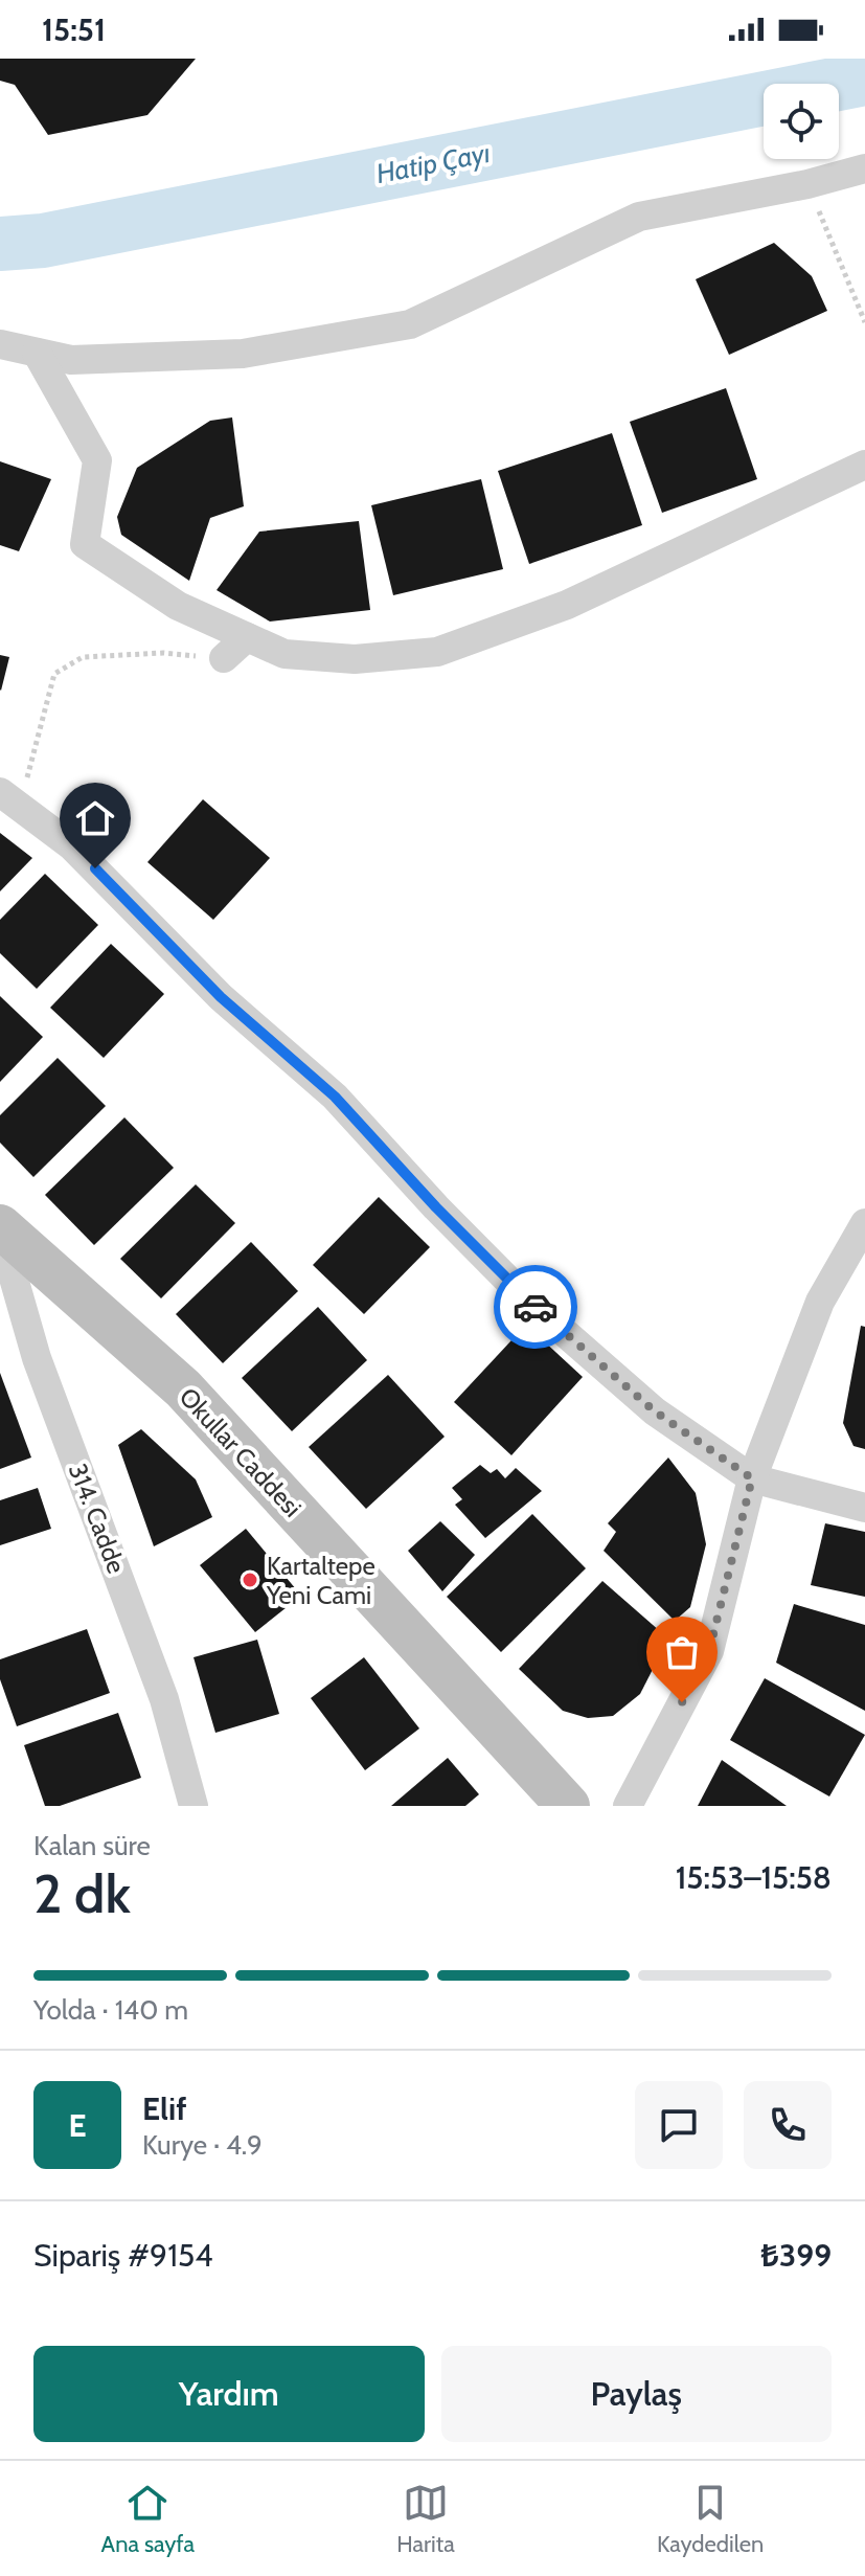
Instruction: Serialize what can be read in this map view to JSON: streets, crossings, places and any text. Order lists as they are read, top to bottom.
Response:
{
  "streets": {
    "street": ["Okullar Caddesi", "314. Cadde"]
  },
  "crossings": [
    ["Okullar Caddesi", "314. Cadde"]
  ],
  "water": ["Hatip Çayı"],
  "places": ["Kartaltepe Yeni Cami"],
  "page": {
    "status": "15:51",
    "heading": ["2 dk", "Kalan süre", "15:53–15:58"],
    "panel": [
      "Elif",
      "Kurye · 4.9",
      "Sipariş #9154",
      "₺399"
    ],
    "bar": "Yolda · 140 m",
    "round": "E",
    "buttons": ["Yardım", "Paylaş"],
    "tabs": ["Ana sayfa", "Harita", "Kaydedilen"]
  }
}
